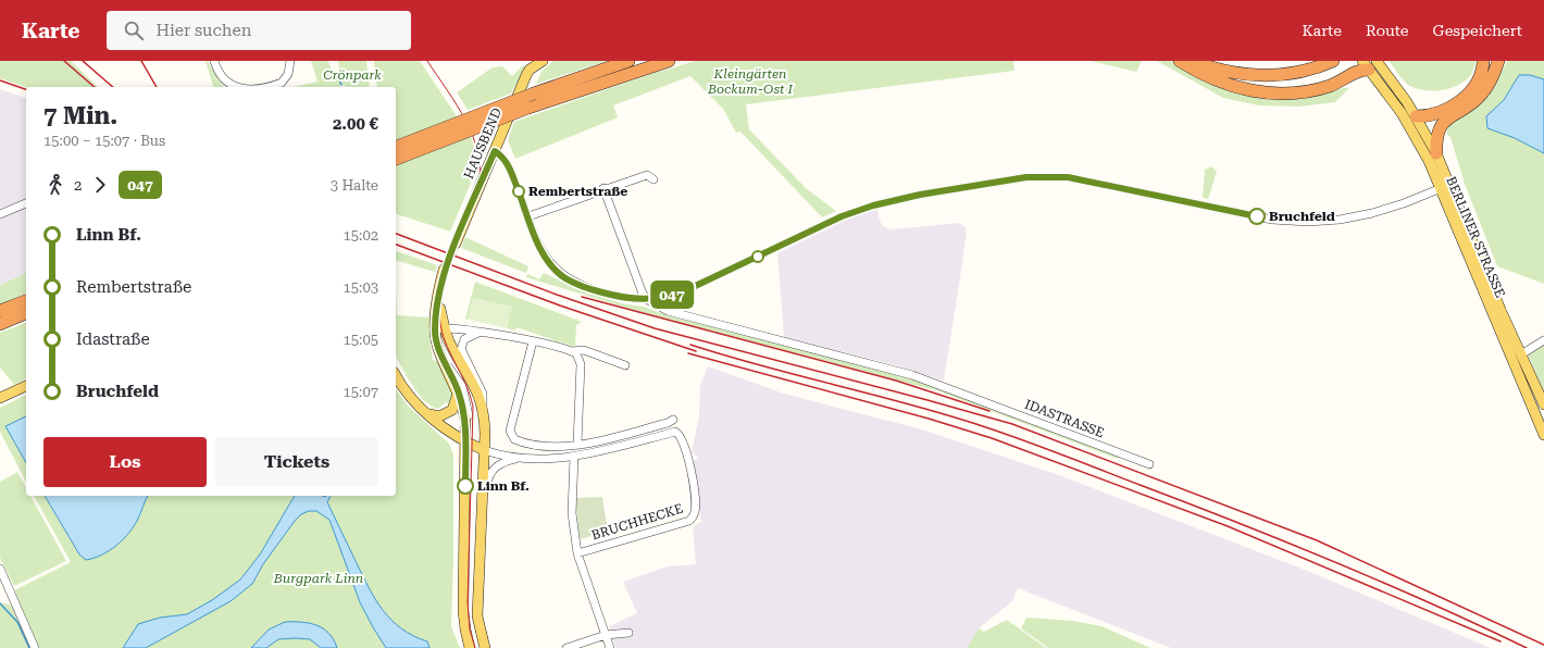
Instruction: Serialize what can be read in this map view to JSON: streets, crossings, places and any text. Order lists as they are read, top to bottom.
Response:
{
  "streets": {
    "main road": ["HAUSBEND", "BERLINER STRASSE"],
    "street": ["IDASTRASSE", "BRUCHHECKE"]
  },
  "parks": ["Kleingärten Bockum-Ost I", "Crönpark", "Burgpark Linn"],
  "places": ["Rembertstraße", "Bruchfeld", "Linn Bf."],
  "lines": ["bus line 047"],
  "page": {
    "header": "Karte",
    "search": "Hier suchen",
    "nav": ["Karte", "Route", "Gespeichert"],
    "on_map": "047",
    "heading": ["7 Min.", "15:00 – 15:07 · Bus", "2.00 €"],
    "legs": ["2", "047", "3 Halte"],
    "list": [
      {
        "name": "Linn Bf.",
        "value": "15:02"
      },
      {
        "name": "Rembertstraße",
        "value": "15:03"
      },
      {
        "name": "Idastraße",
        "value": "15:05"
      },
      {
        "name": "Bruchfeld",
        "value": "15:07"
      }
    ],
    "buttons": ["Los", "Tickets"]
  }
}
